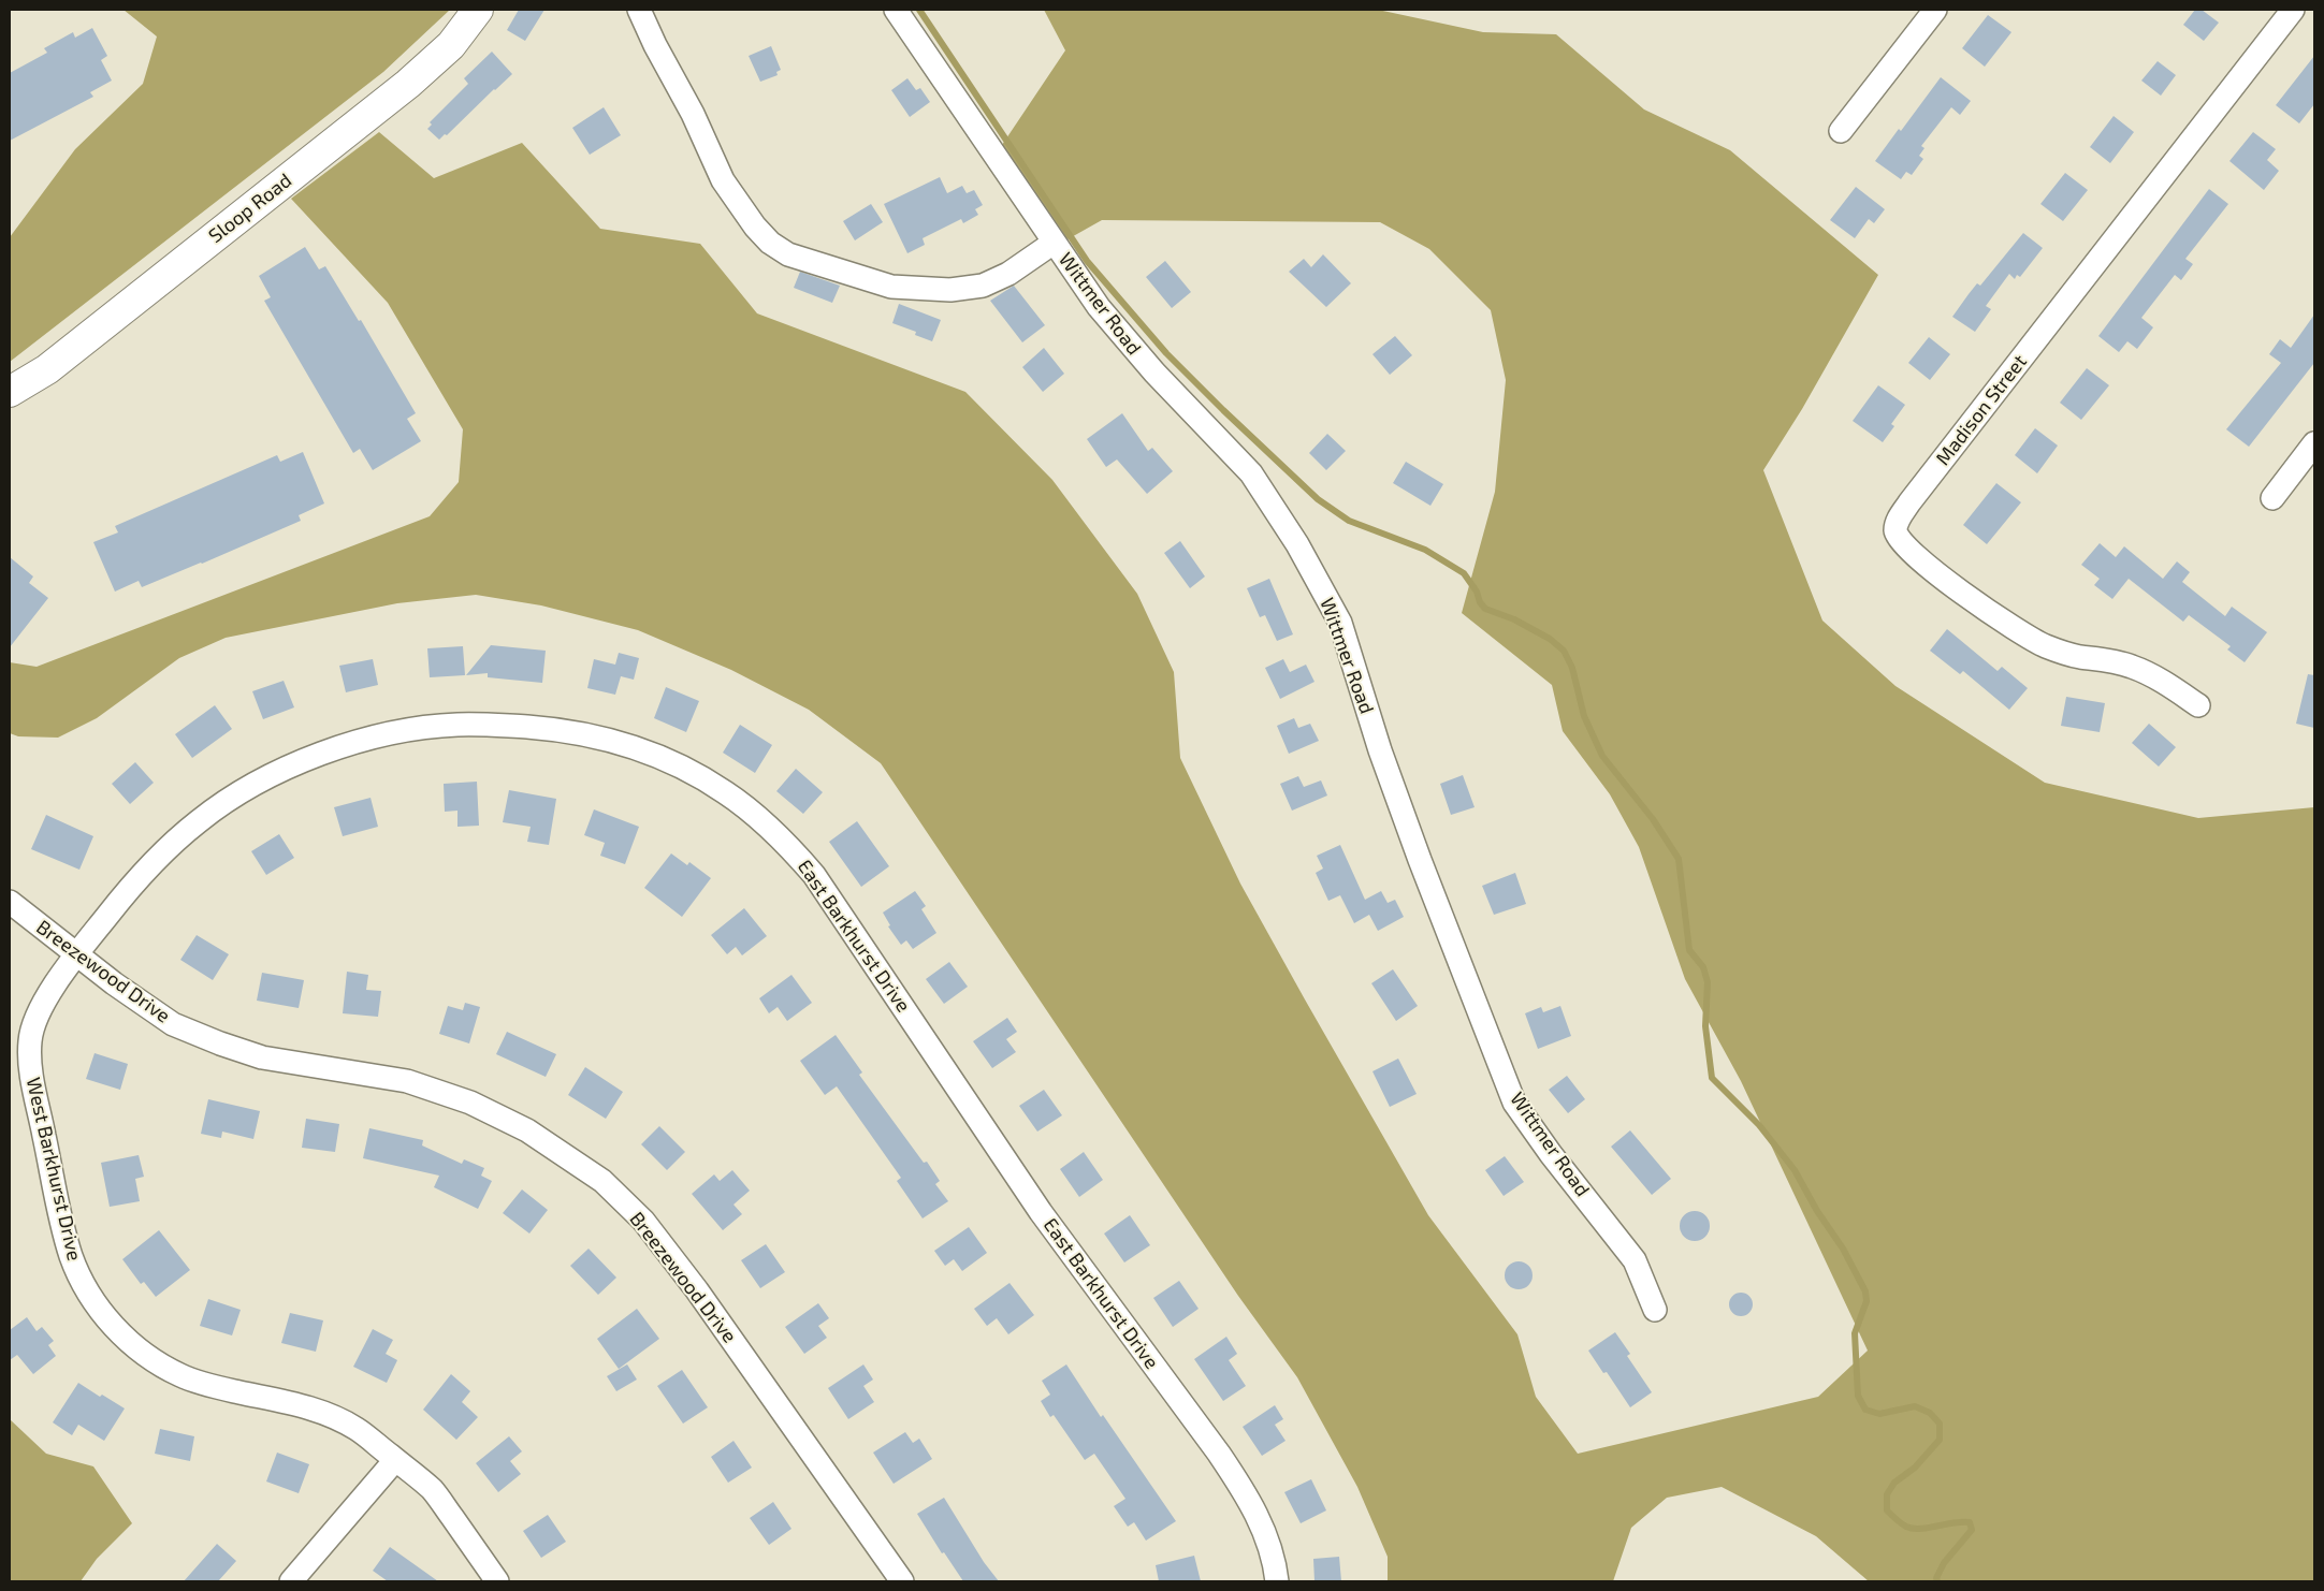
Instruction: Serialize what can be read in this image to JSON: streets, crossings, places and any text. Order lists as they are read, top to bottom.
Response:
{
  "streets": {
    "street": [
      "Sloop Road",
      "Wittmer Road",
      "Madison Street",
      "East Barkhurst Drive",
      "Breezewood Drive",
      "West Barkhurst Drive"
    ]
  },
  "crossings": [
    ["East Barkhurst Drive", "Breezewood Drive"],
    ["East Barkhurst Drive", "West Barkhurst Drive"],
    ["Breezewood Drive", "West Barkhurst Drive"]
  ]
}
